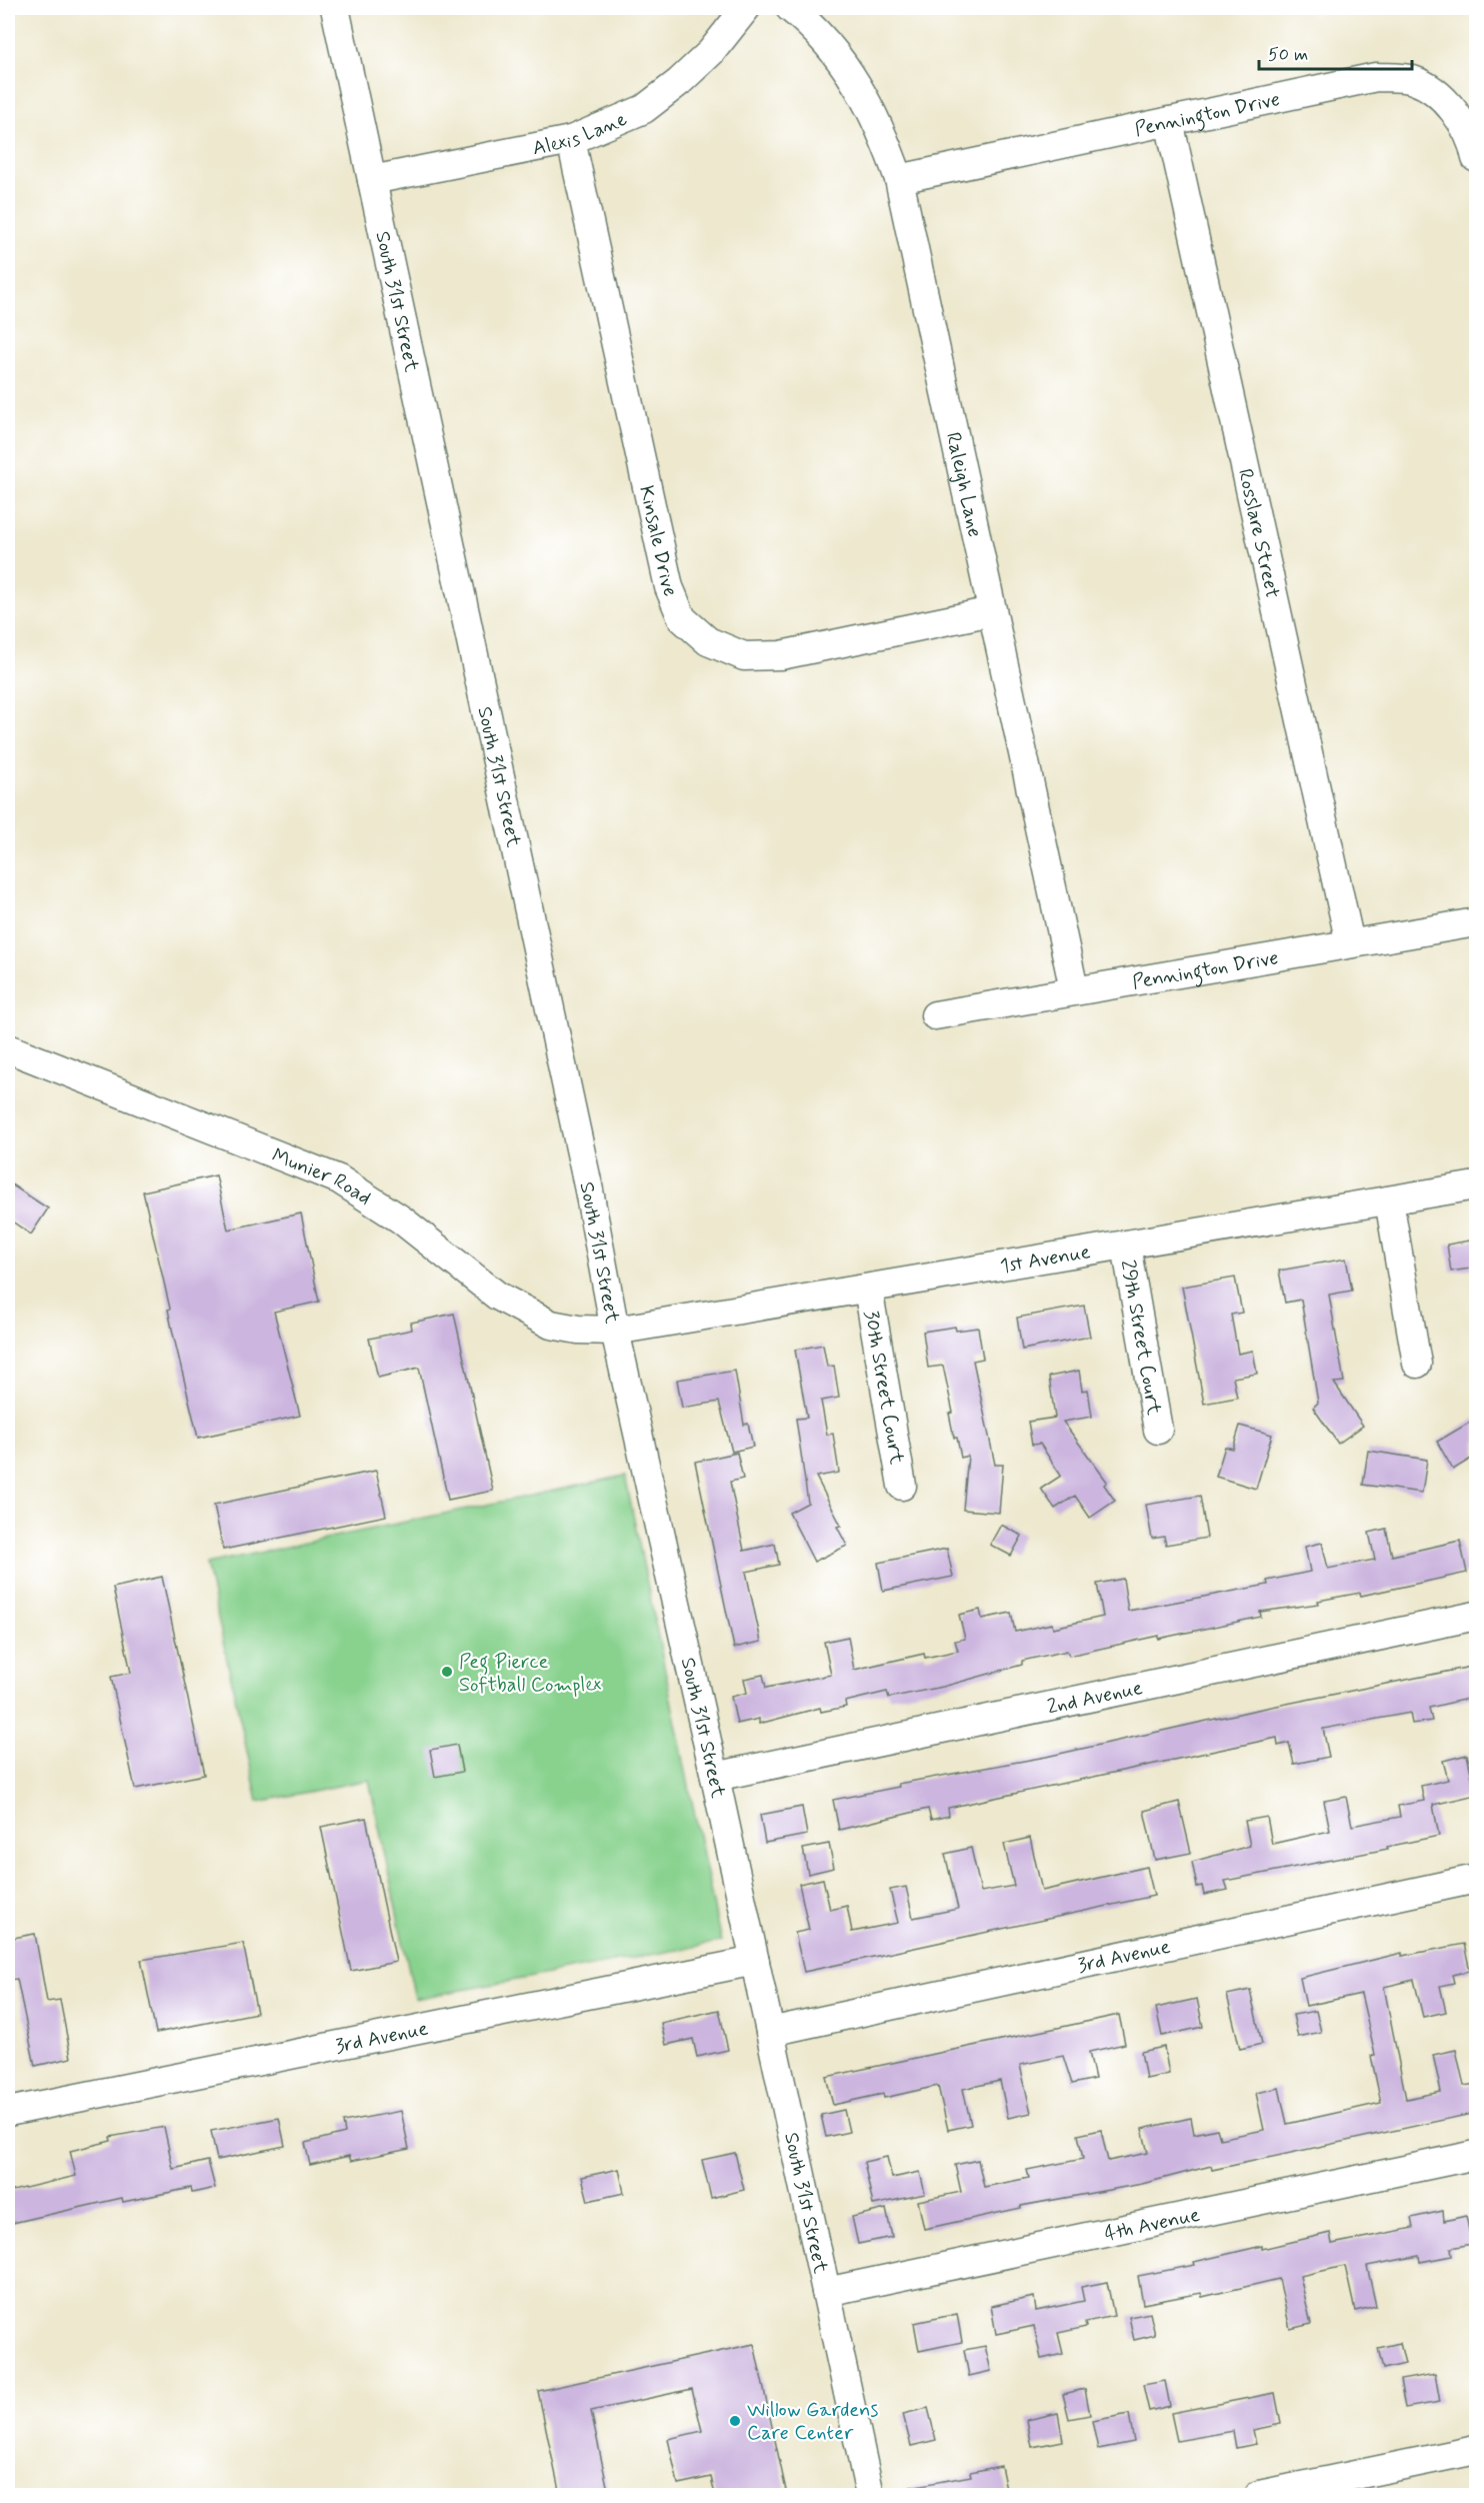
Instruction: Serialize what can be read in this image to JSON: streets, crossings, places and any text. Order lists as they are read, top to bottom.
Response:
{
  "streets": {
    "street": [
      "Pennington Drive",
      "Alexis Lane",
      "South 31st Street",
      "Raleigh Lane",
      "Rosslare Street",
      "Kinsale Drive",
      "Munier Road",
      "1st Avenue",
      "29th Street Court",
      "30th Street Court",
      "2nd Avenue",
      "3rd Avenue",
      "4th Avenue"
    ]
  },
  "crossings": [
    ["Pennington Drive", "Raleigh Lane"],
    ["Pennington Drive", "Rosslare Street"],
    ["Alexis Lane", "South 31st Street"],
    ["Alexis Lane", "Kinsale Drive"],
    ["South 31st Street", "Munier Road"],
    ["South 31st Street", "1st Avenue"],
    ["South 31st Street", "2nd Avenue"],
    ["South 31st Street", "3rd Avenue"],
    ["South 31st Street", "4th Avenue"],
    ["Raleigh Lane", "Kinsale Drive"],
    ["Munier Road", "1st Avenue"],
    ["1st Avenue", "29th Street Court"],
    ["1st Avenue", "30th Street Court"]
  ],
  "places": ["Peg Pierce Softball Complex", "Willow Gardens Care Center"],
  "scale_bar": "50 m"
}
